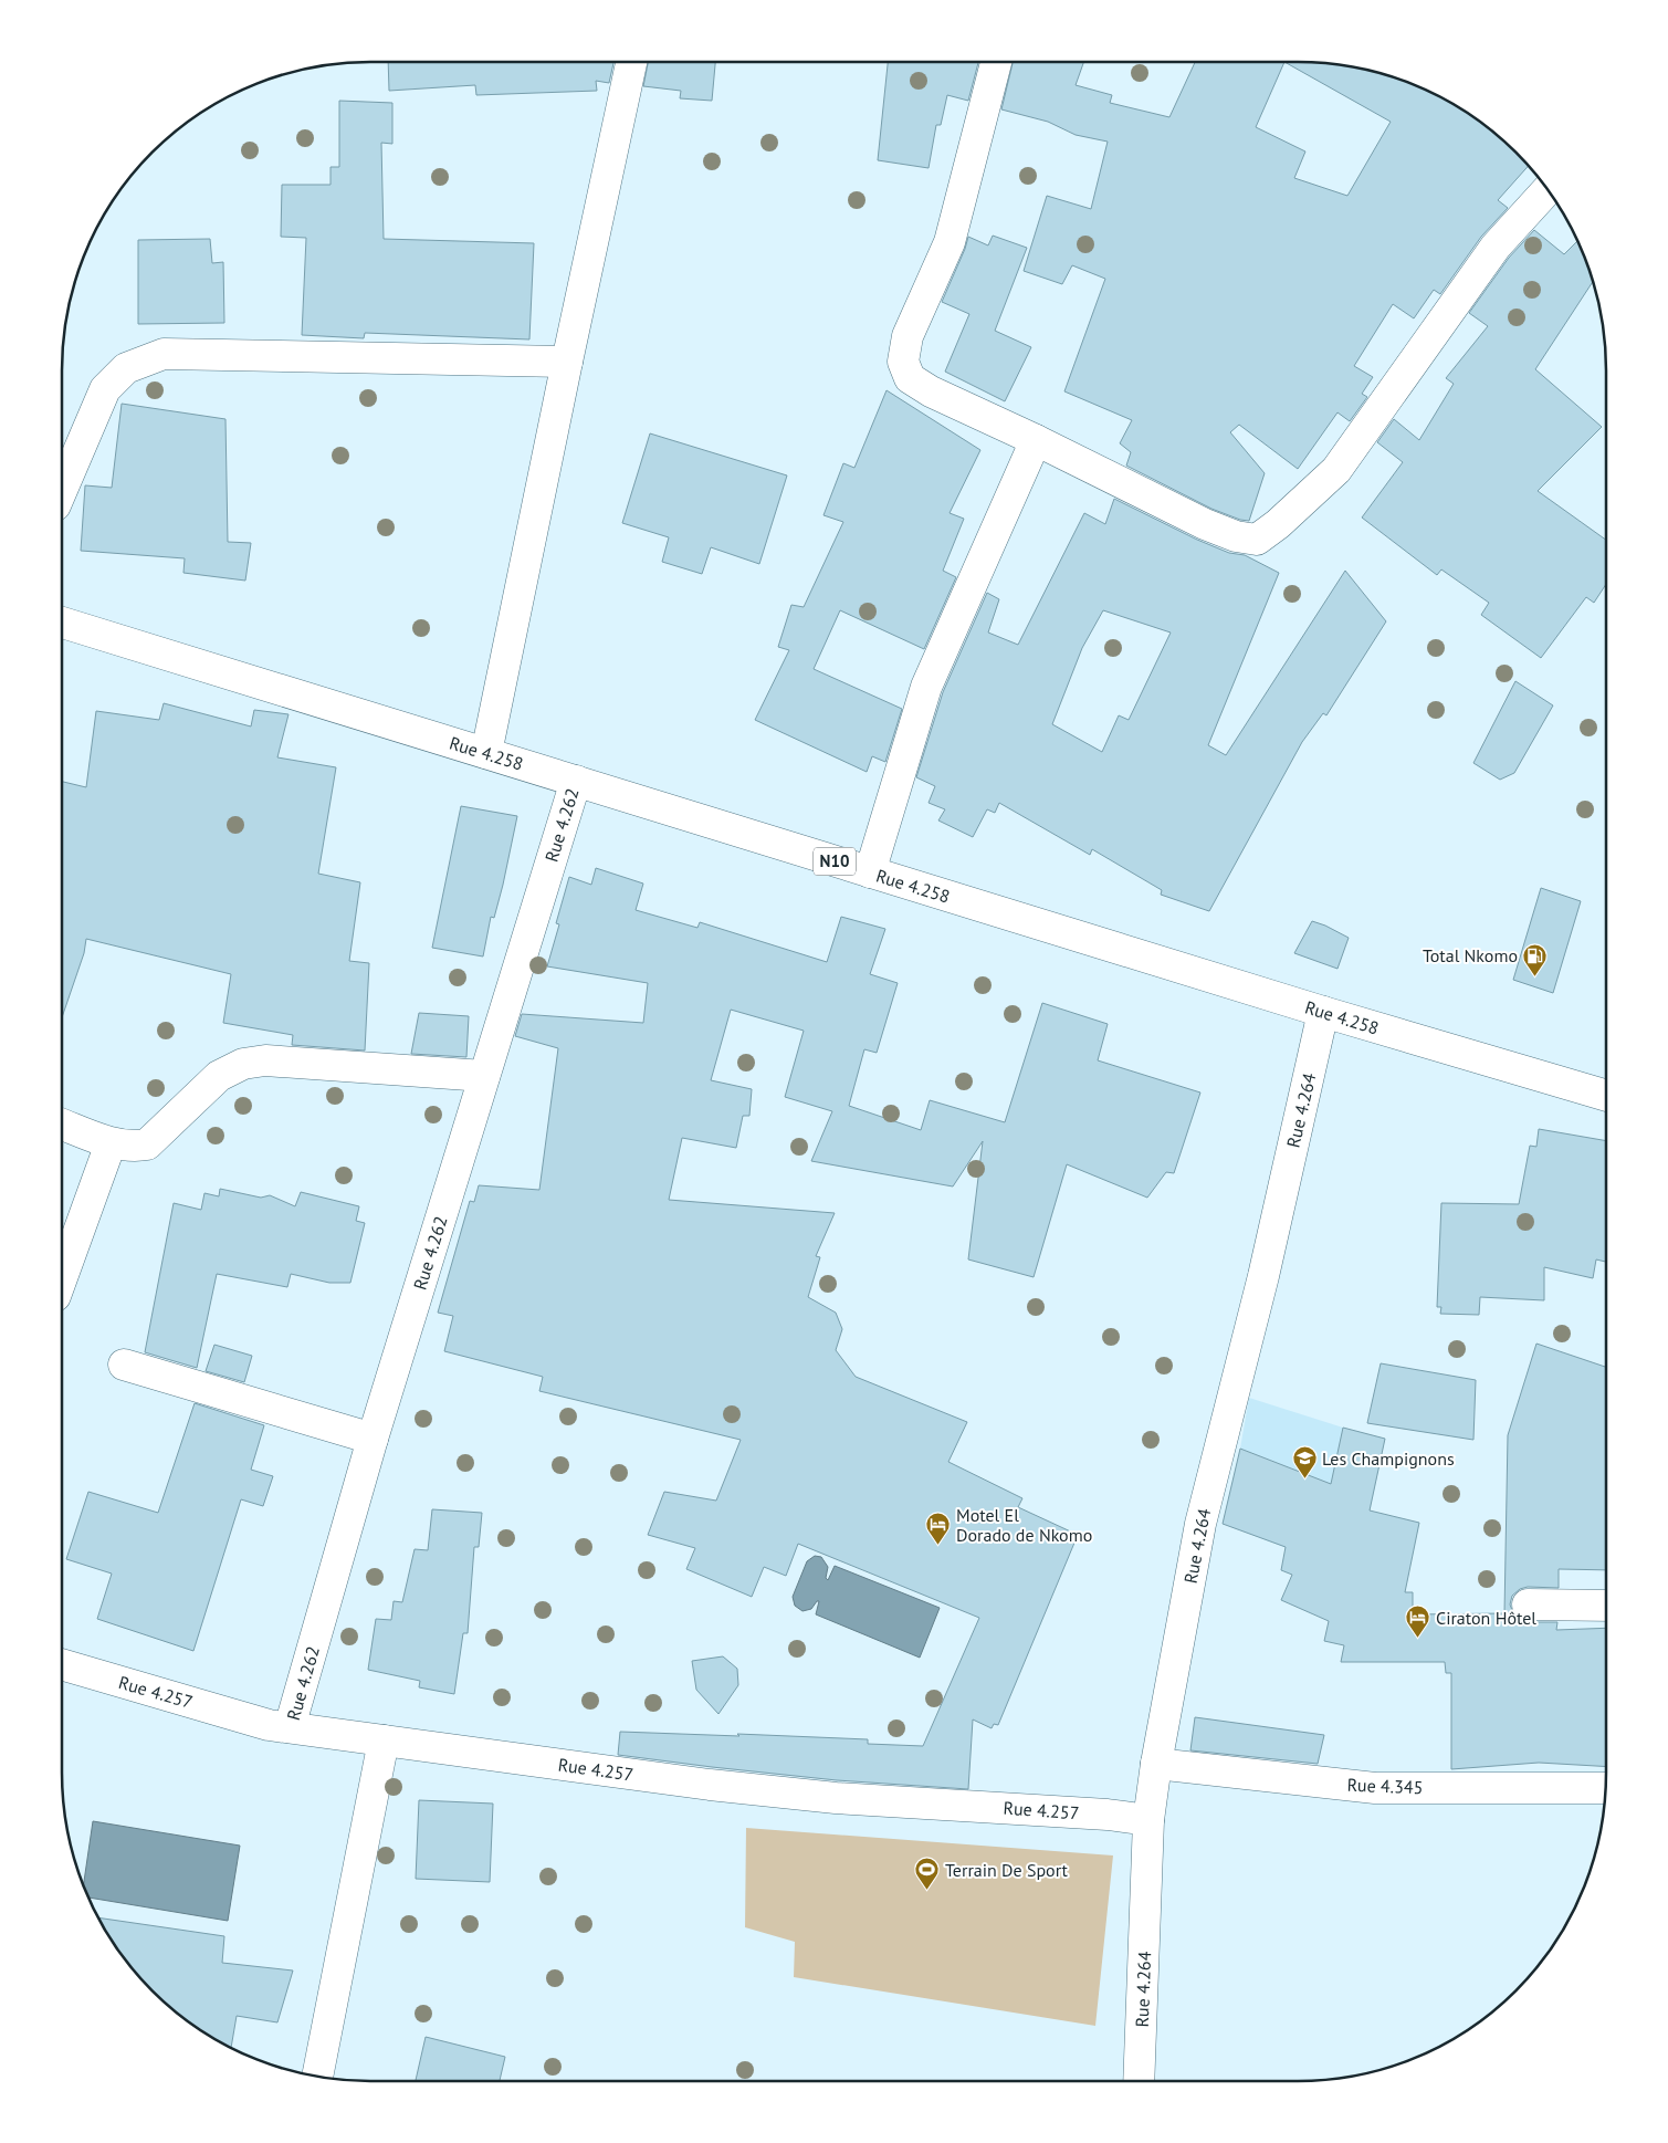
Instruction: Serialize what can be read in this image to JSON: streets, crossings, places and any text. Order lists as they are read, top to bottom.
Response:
{
  "streets": {
    "main road": [
      "Rue 4.258",
      "Rue 4.262",
      "N10",
      "Rue 4.264",
      "Rue 4.257",
      "Rue 4.345"
    ]
  },
  "crossings": [
    ["Rue 4.258", "Rue 4.262"],
    ["Rue 4.258", "Rue 4.264"],
    ["Rue 4.262", "Rue 4.257"],
    ["Rue 4.264", "Rue 4.257"],
    ["Rue 4.264", "Rue 4.345"]
  ],
  "places": {
    "fuel station": ["Total Nkomo"],
    "school or university": ["Les Champignons"],
    "hotel": ["Motel El Dorado de Nkomo", "Ciraton Hôtel"],
    "sports": ["Terrain De Sport"]
  }
}
